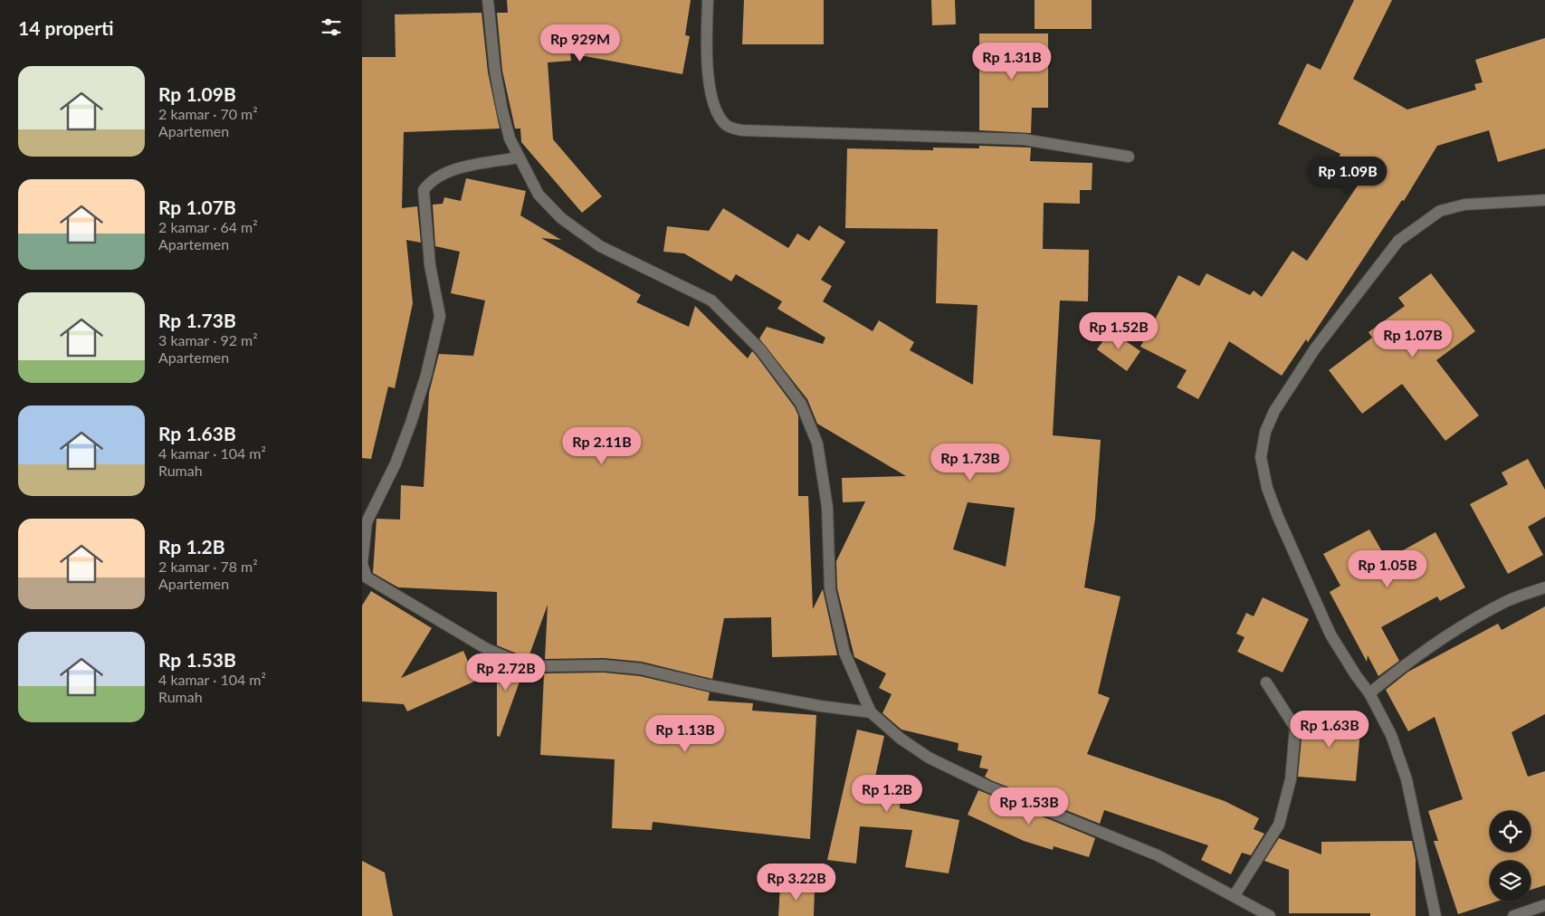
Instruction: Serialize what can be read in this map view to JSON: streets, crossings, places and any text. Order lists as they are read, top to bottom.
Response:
{
  "page": {
    "heading": "14 properti",
    "price": [
      "Rp 929M",
      "Rp 1.31B",
      "Rp 1.09B",
      "Rp 1.52B",
      "Rp 1.07B",
      "Rp 2.11B",
      "Rp 1.73B",
      "Rp 1.05B",
      "Rp 2.72B",
      "Rp 1.63B",
      "Rp 1.13B",
      "Rp 1.2B",
      "Rp 1.53B",
      "Rp 3.22B"
    ],
    "list": [
      {
        "name": "Rp 1.09B",
        "note": "2 kamar · 70 m² · Apartemen"
      },
      {
        "name": "Rp 1.07B",
        "note": "2 kamar · 64 m² · Apartemen"
      },
      {
        "name": "Rp 1.73B",
        "note": "3 kamar · 92 m² · Apartemen"
      },
      {
        "name": "Rp 1.63B",
        "note": "4 kamar · 104 m² · Rumah"
      },
      {
        "name": "Rp 1.2B",
        "note": "2 kamar · 78 m² · Apartemen"
      },
      {
        "name": "Rp 1.53B",
        "note": "4 kamar · 104 m² · Rumah"
      }
    ]
  }
}
